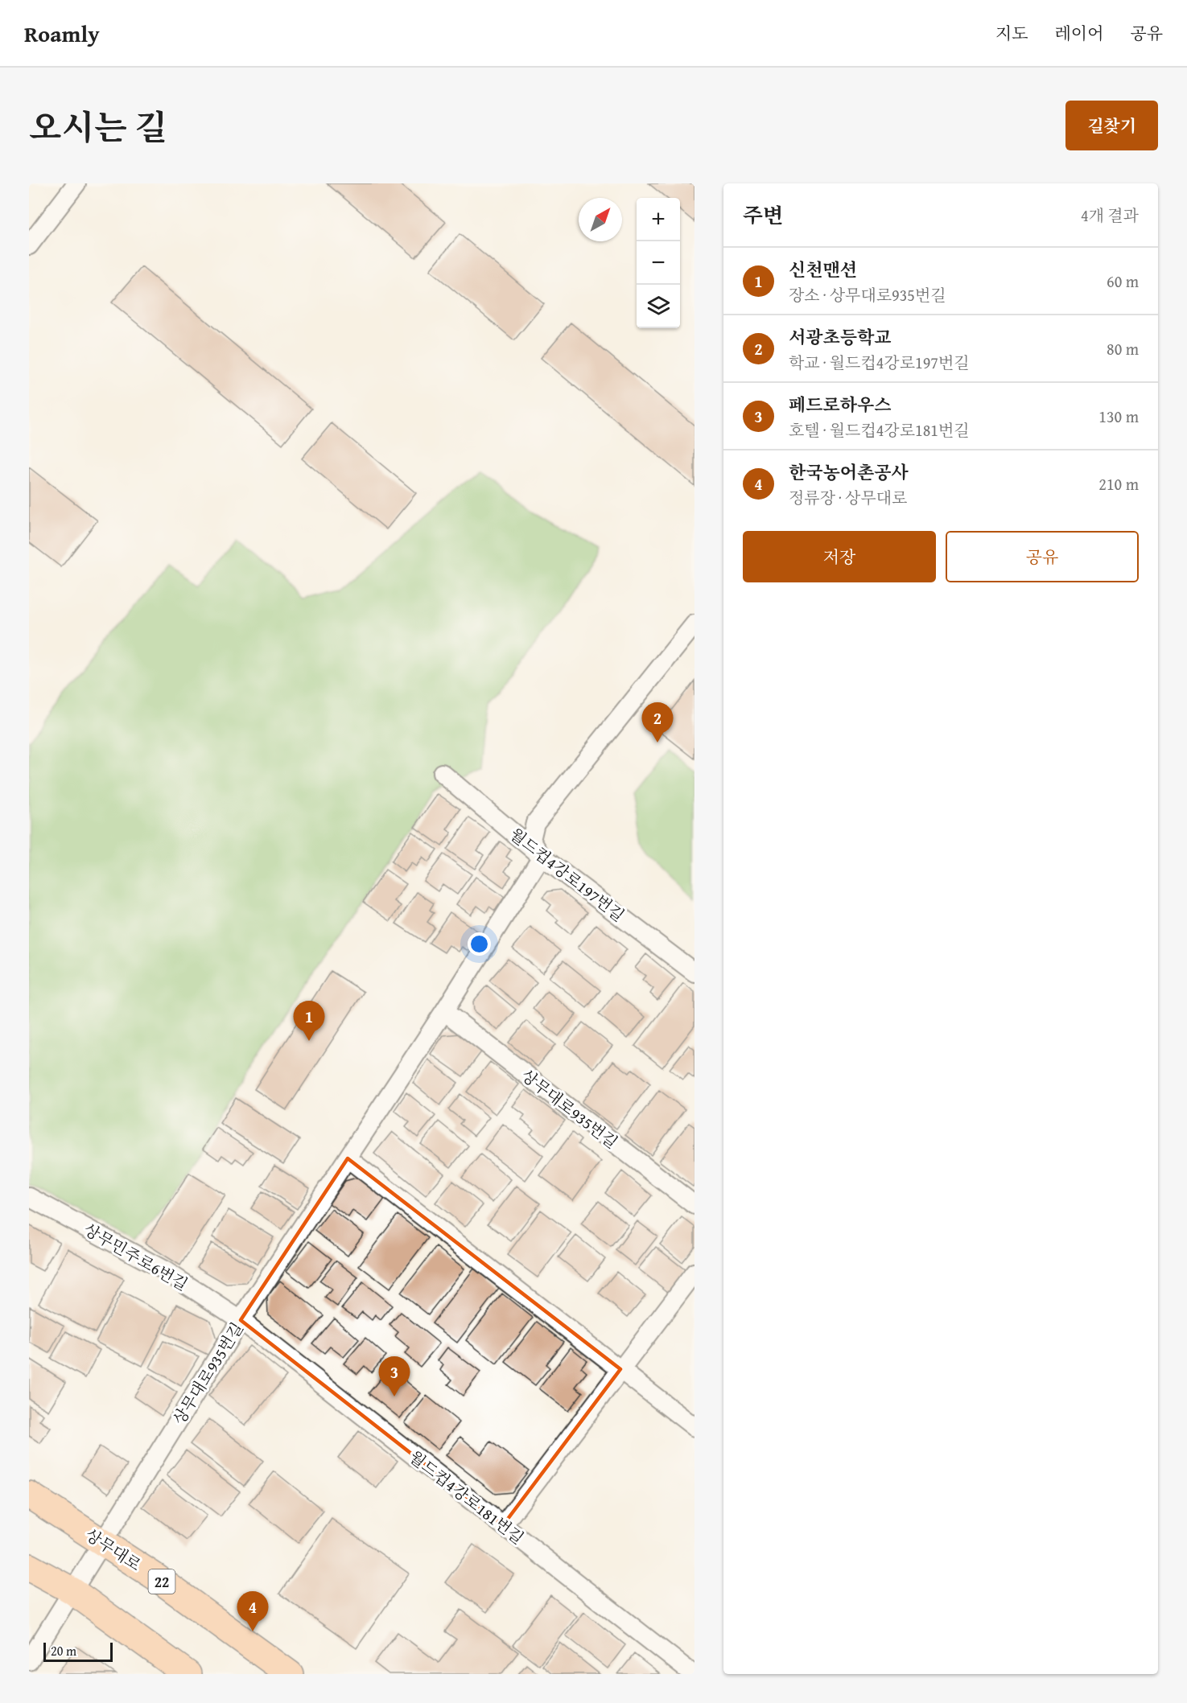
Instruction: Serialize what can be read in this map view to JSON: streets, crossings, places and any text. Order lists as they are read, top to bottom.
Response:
{
  "streets": {
    "main road": ["상무대로", "22"],
    "street": [
      "월드컵4강로197번길",
      "상무대로935번길",
      "상무민주로6번길",
      "월드컵4강로181번길"
    ]
  },
  "crossings": [
    ["월드컵4강로197번길", "상무대로935번길"],
    ["상무대로935번길", "상무민주로6번길"],
    ["상무대로935번길", "월드컵4강로181번길"],
    ["상무대로935번길", "상무대로"],
    ["상무민주로6번길", "월드컵4강로181번길"]
  ],
  "scale_bar": "20 m",
  "north": "top right",
  "page": {
    "header": "Roamly",
    "nav": ["지도", "레이어", "공유"],
    "title": "오시는 길",
    "buttons": [
      "길찾기",
      ["저장", "공유"]
    ],
    "heading": ["주변", "4개 결과"],
    "map_buttons": ["+", "−"],
    "list": [
      {
        "mark": "1",
        "name": "신천맨션",
        "note": "장소 · 상무대로935번길",
        "value": "60 m"
      },
      {
        "mark": "2",
        "name": "서광초등학교",
        "note": "학교 · 월드컵4강로197번길",
        "value": "80 m"
      },
      {
        "mark": "3",
        "name": "페드로하우스",
        "note": "호텔 · 월드컵4강로181번길",
        "value": "130 m"
      },
      {
        "mark": "4",
        "name": "한국농어촌공사",
        "note": "정류장 · 상무대로",
        "value": "210 m"
      }
    ],
    "pins": [
      "2",
      "1",
      "3",
      "4"
    ],
    "scale": "20 m"
  }
}
